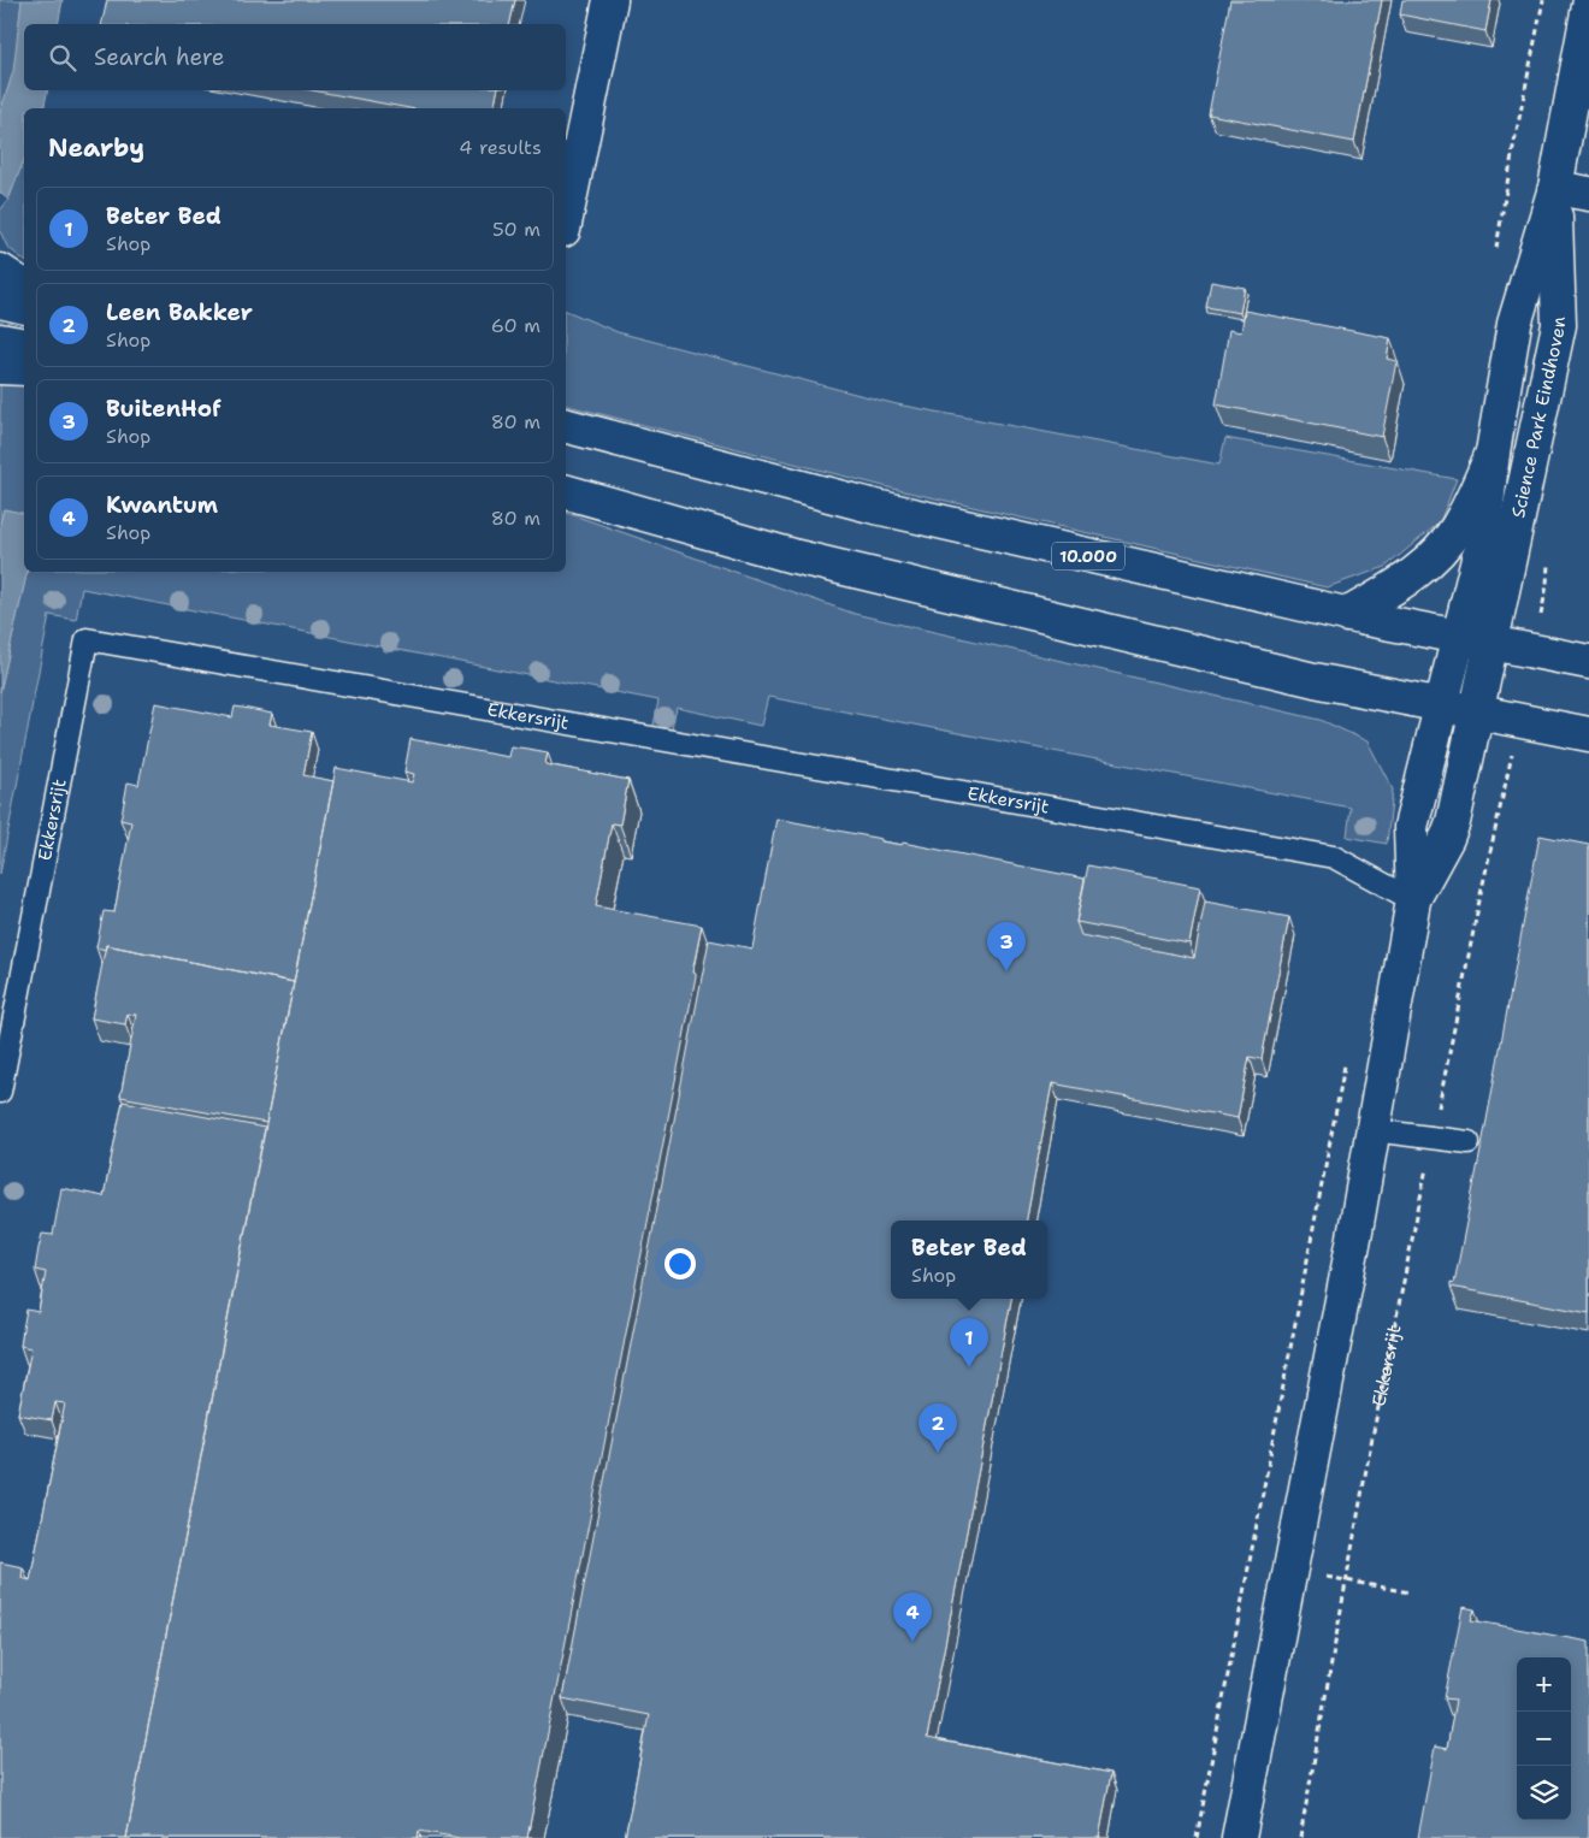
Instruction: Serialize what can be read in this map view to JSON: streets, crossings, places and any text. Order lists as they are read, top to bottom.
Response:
{
  "streets": {
    "main road": ["Science Park Eindhoven", "10.000"],
    "lane": ["Ekkersrijt"]
  },
  "crossings": [
    ["Science Park Eindhoven", "10.000"]
  ],
  "page": {
    "search": "Search here",
    "heading": ["Nearby", "4 results"],
    "list": [
      {
        "mark": "1",
        "name": "Beter Bed",
        "note": "Shop",
        "value": "50 m"
      },
      {
        "mark": "2",
        "name": "Leen Bakker",
        "note": "Shop",
        "value": "60 m"
      },
      {
        "mark": "3",
        "name": "BuitenHof",
        "note": "Shop",
        "value": "80 m"
      },
      {
        "mark": "4",
        "name": "Kwantum",
        "note": "Shop",
        "value": "80 m"
      }
    ],
    "pins": [
      "3",
      "1",
      "2",
      "4"
    ],
    "popup": ["Beter Bed", "Shop"],
    "map_buttons": ["+", "−"]
  }
}
